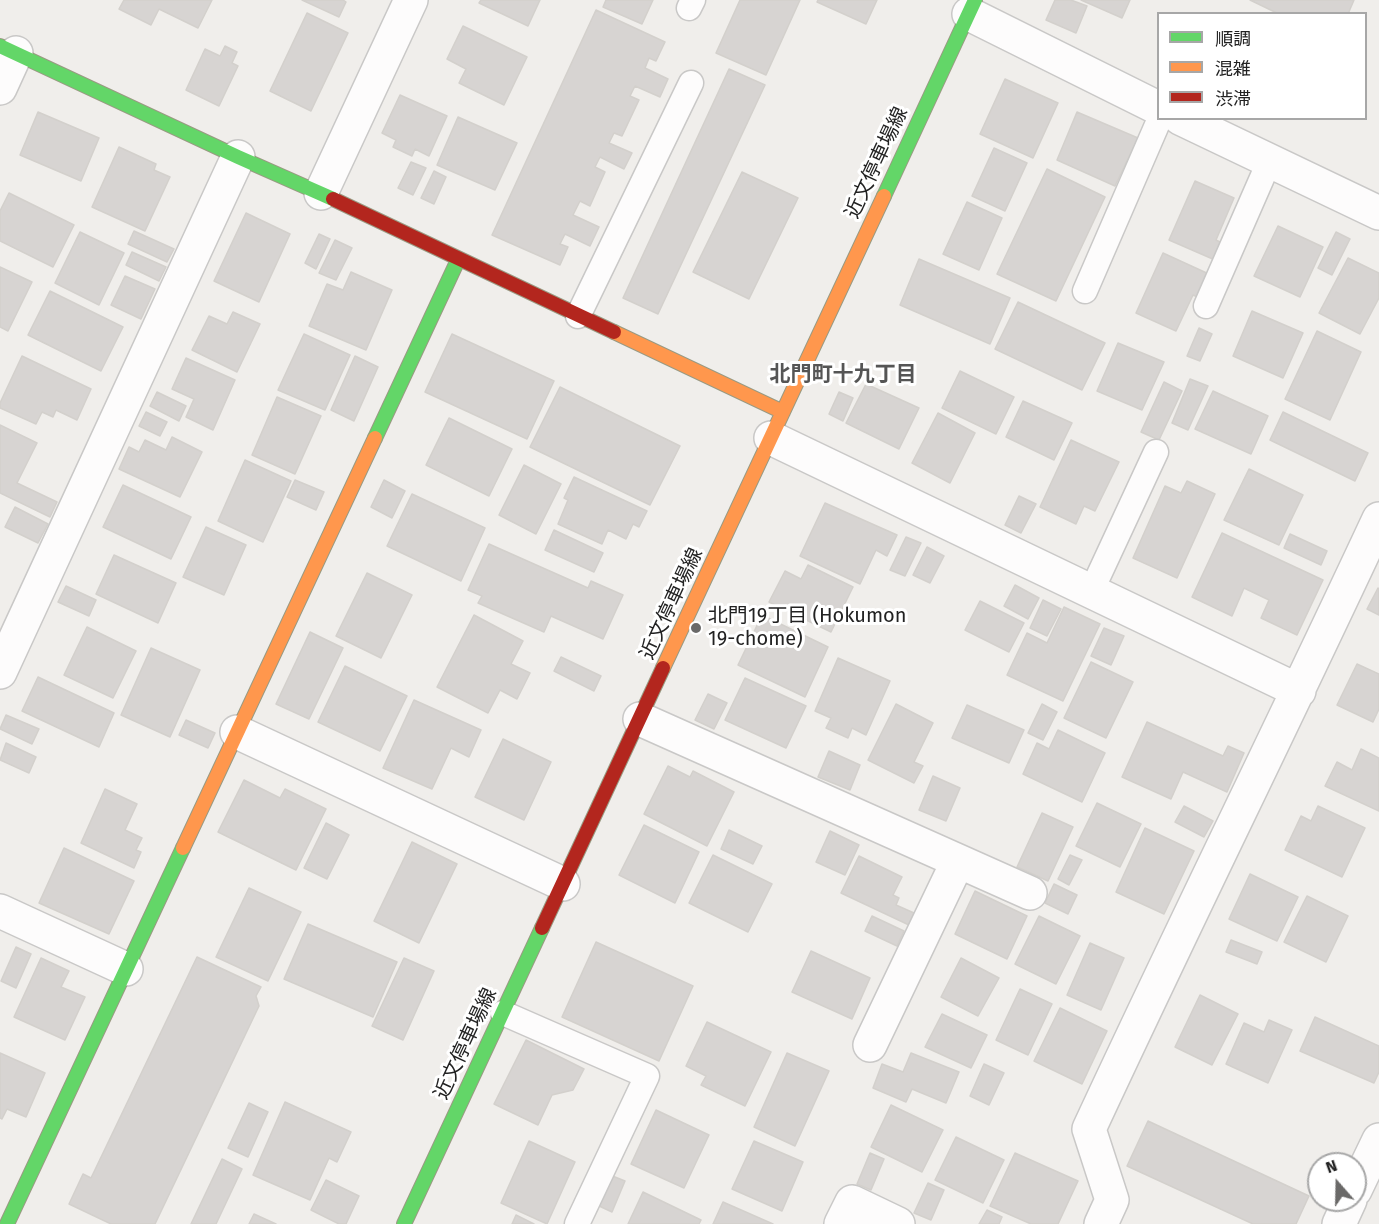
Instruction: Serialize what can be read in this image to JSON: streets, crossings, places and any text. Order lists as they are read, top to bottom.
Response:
{
  "streets": {
    "street": ["近文停車場線"]
  },
  "districts": ["北門町十九丁目"],
  "places": ["北門19丁目 (Hokumon 19-chome)"],
  "legend": ["順調", "混雑", "渋滞"],
  "north": "top"
}
